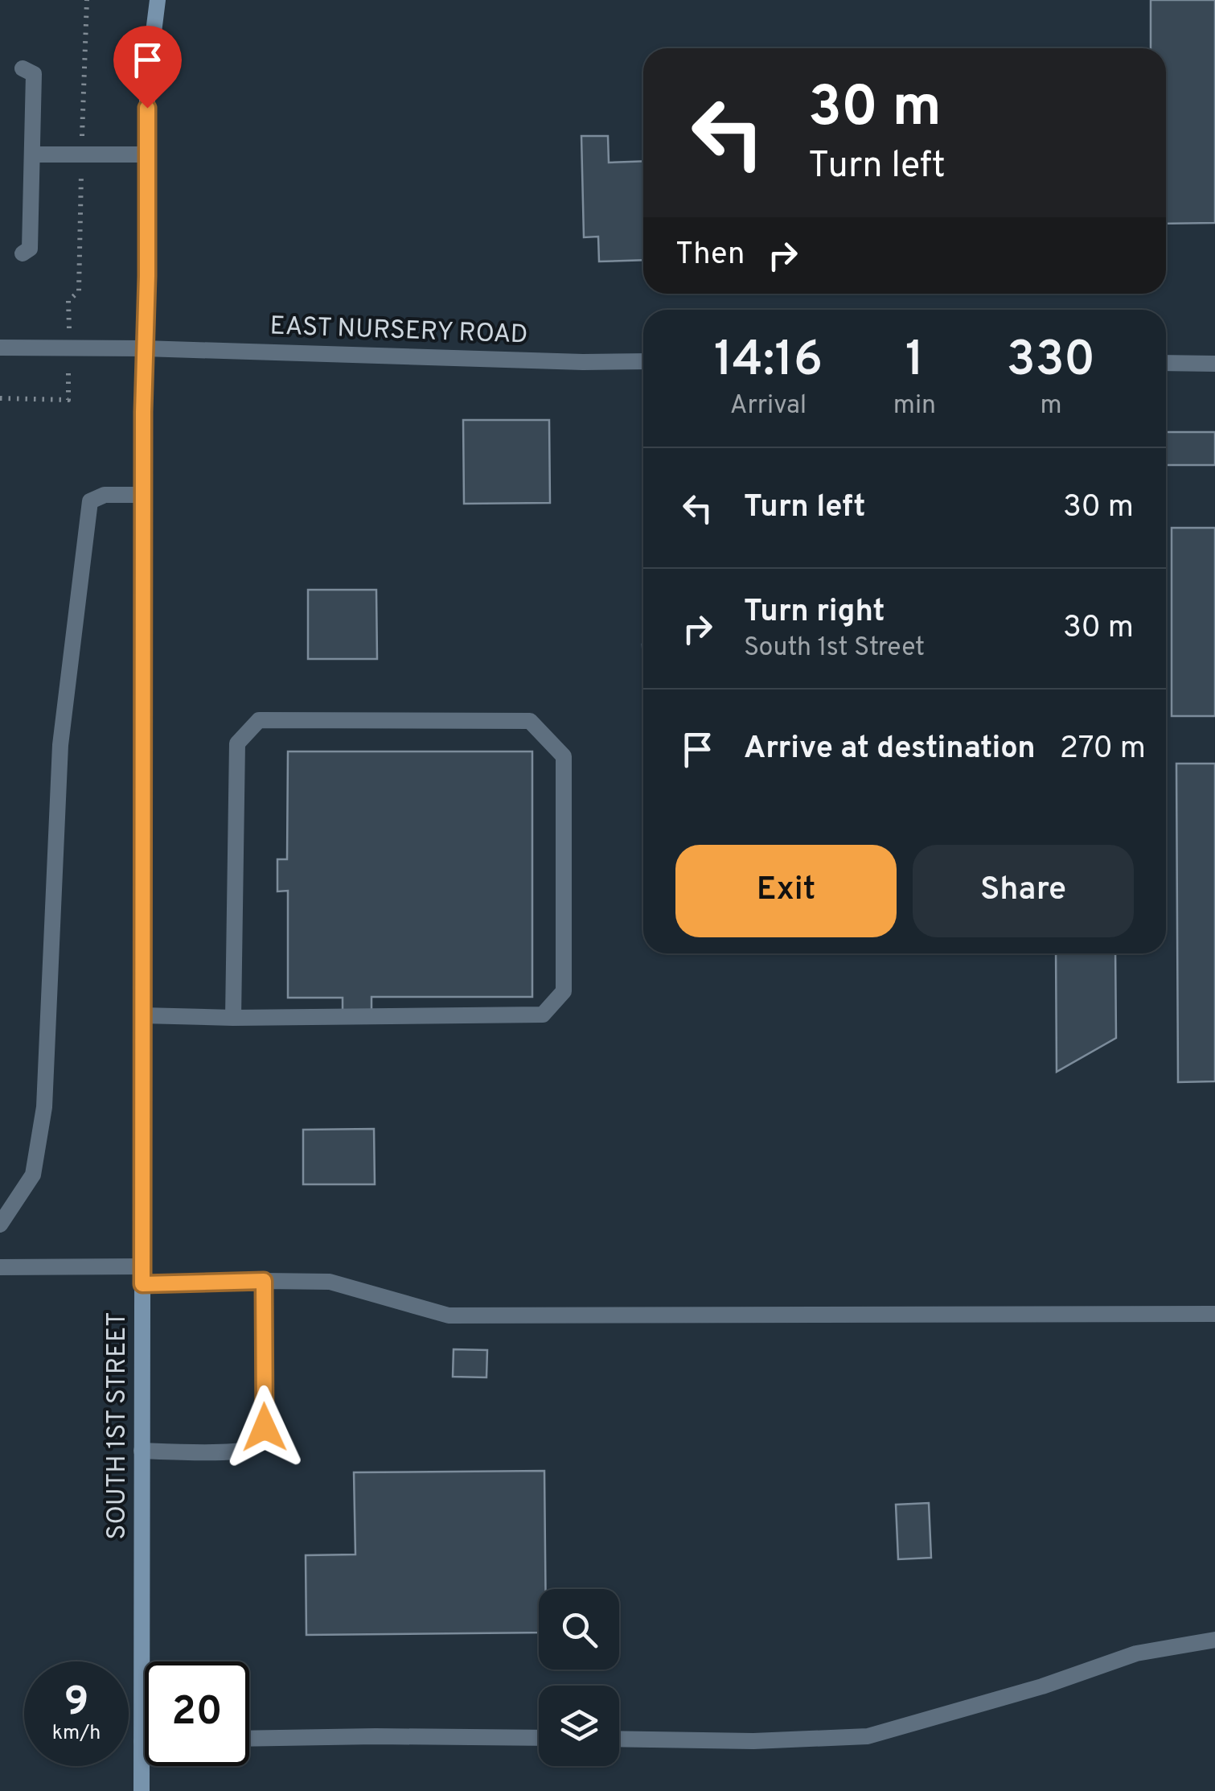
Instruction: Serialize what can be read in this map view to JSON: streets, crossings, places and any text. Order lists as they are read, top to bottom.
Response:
{
  "streets": {
    "main road": ["SOUTH 1ST STREET"],
    "street": ["EAST NURSERY ROAD"]
  },
  "crossings": [
    ["EAST NURSERY ROAD", "SOUTH 1ST STREET"]
  ],
  "page": {
    "turn": ["30 m", "Turn left"],
    "then": "Then",
    "eta": [
      "14:16",
      "Arrival",
      "1",
      "min",
      "330",
      "m"
    ],
    "list": [
      {
        "name": "Turn left",
        "value": "30 m"
      },
      {
        "name": "Turn right",
        "note": "South 1st Street",
        "value": "30 m"
      },
      {
        "name": "Arrive at destination",
        "value": "270 m"
      }
    ],
    "buttons": ["Exit", "Share"],
    "speed": "9 km/h",
    "limit": "20"
  }
}
